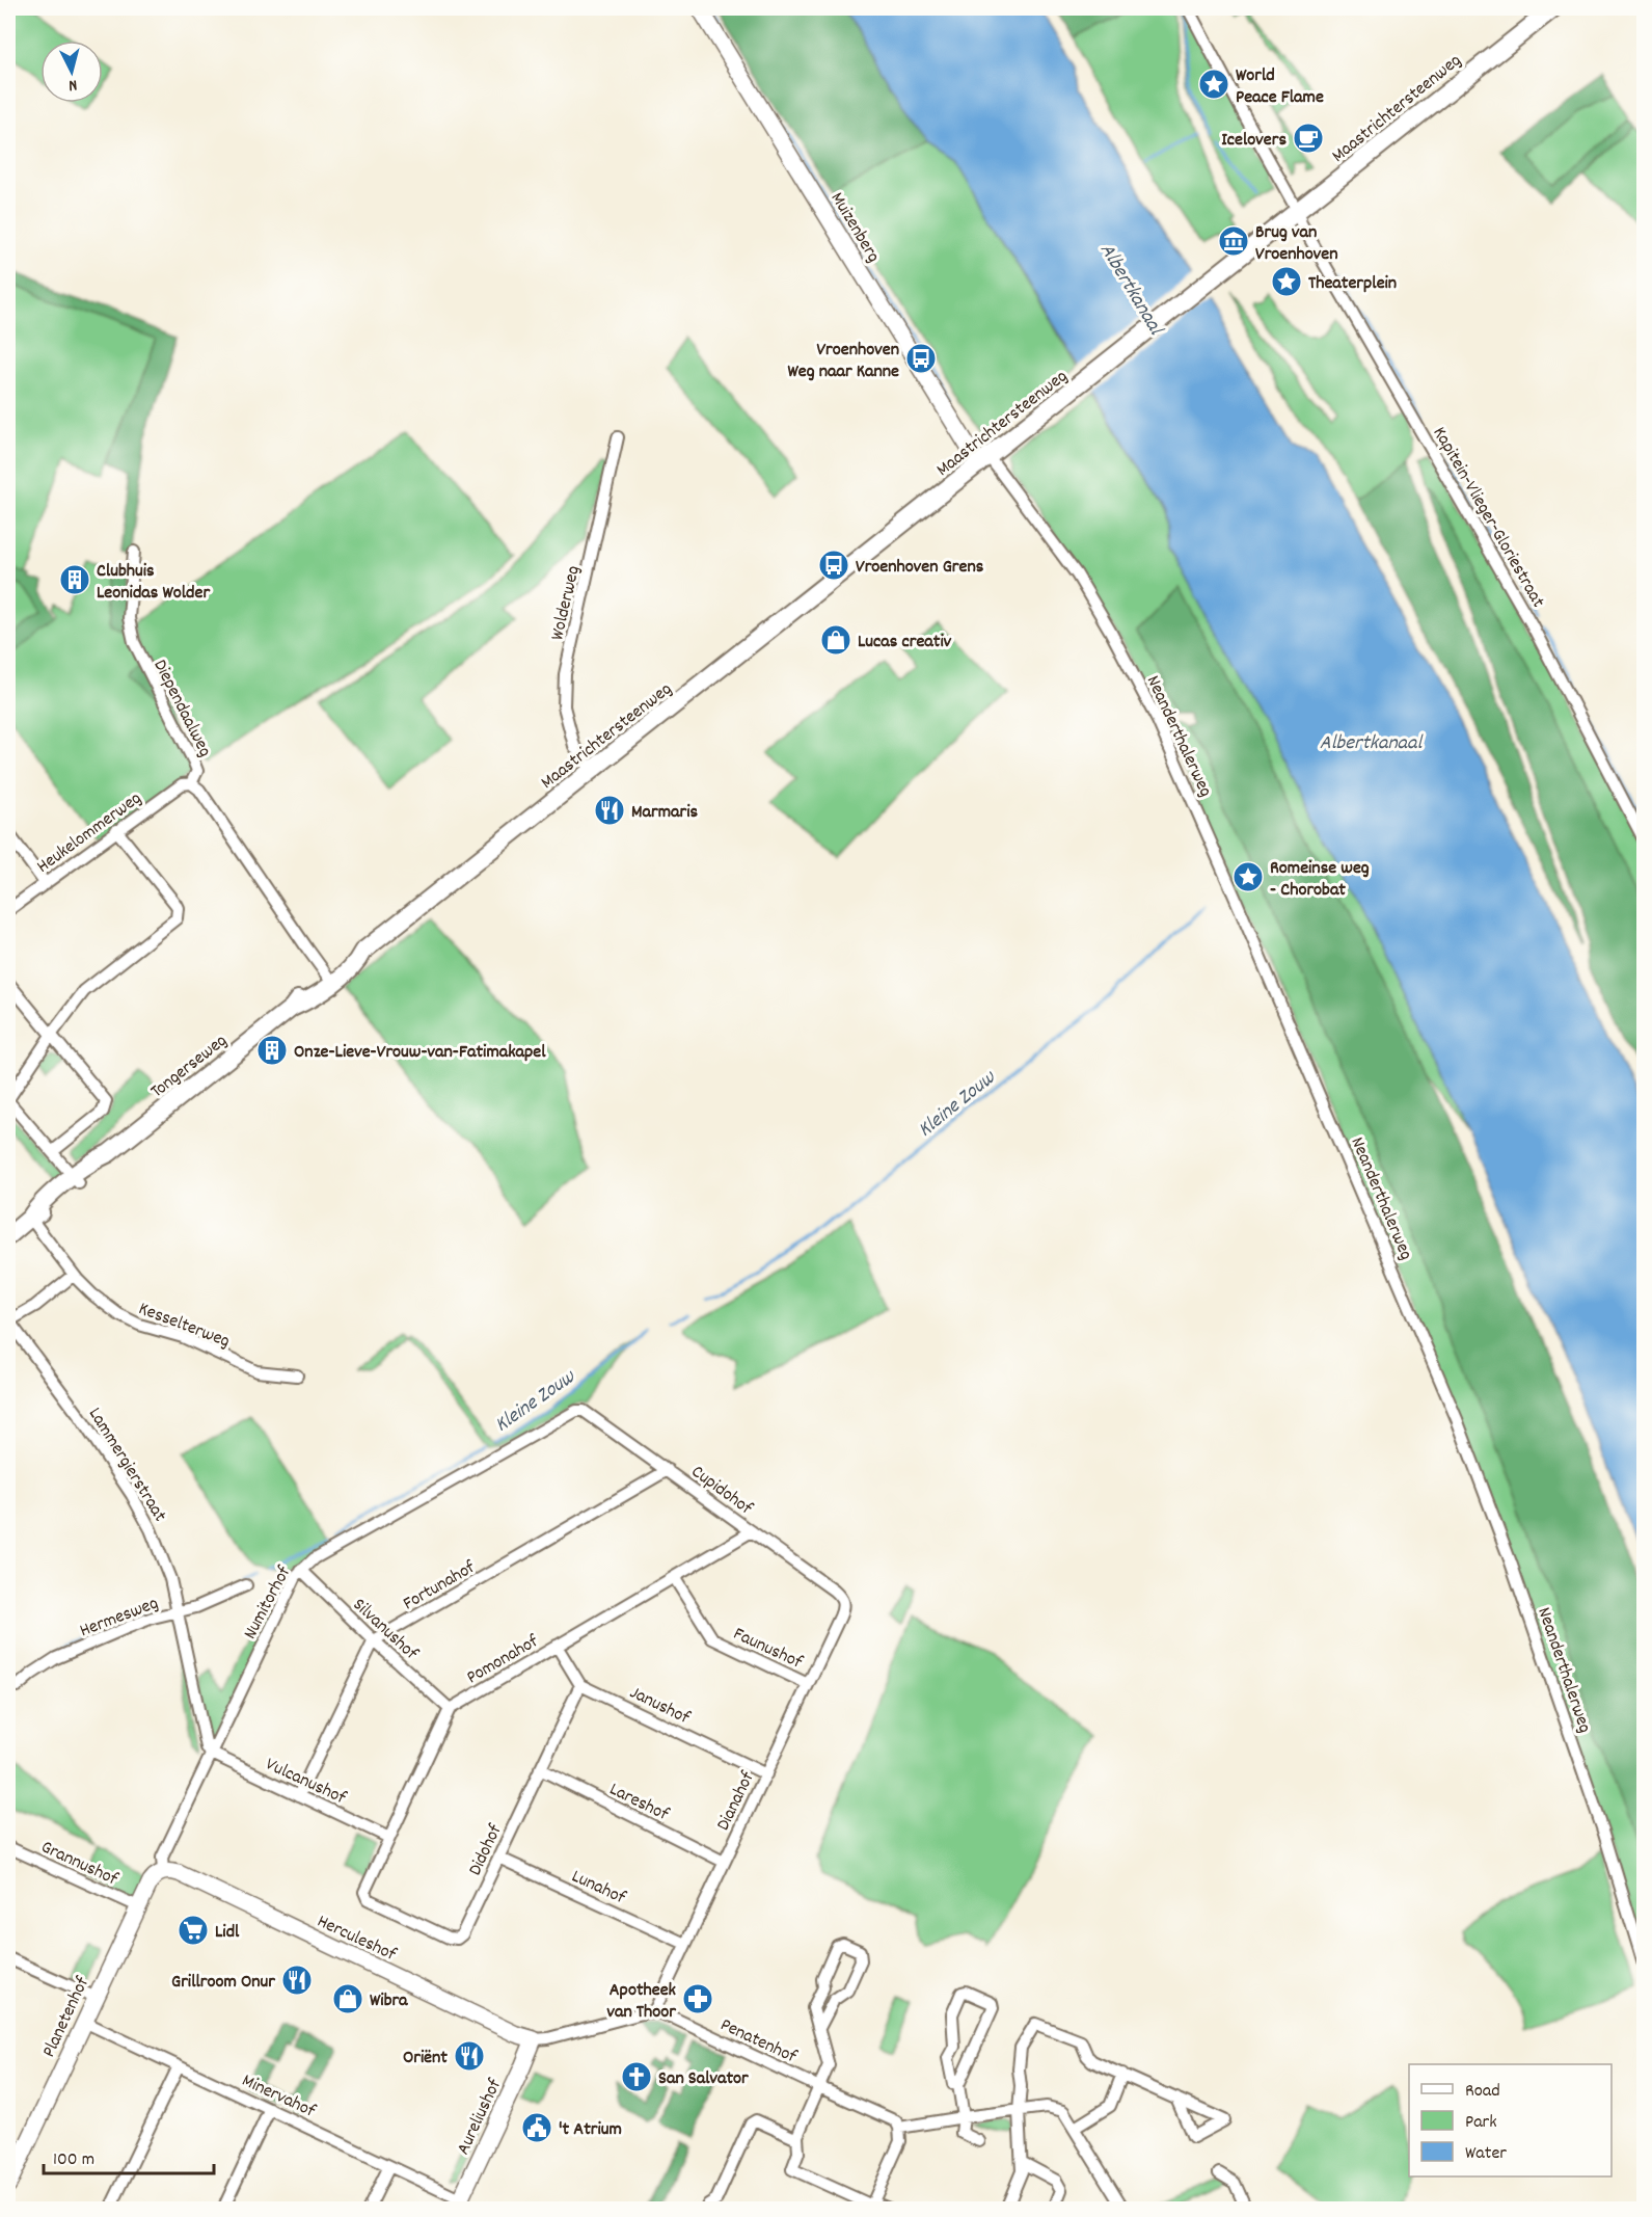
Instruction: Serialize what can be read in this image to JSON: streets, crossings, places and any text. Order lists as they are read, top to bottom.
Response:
{
  "streets": {
    "main road": ["Maastrichtersteenweg", "Tongerseweg"],
    "street": [
      "Muizenberg",
      "Kapitein-Vlieger-Gloriestraat",
      "Wolderweg",
      "Diependaalweg",
      "Neanderthalerweg",
      "Heukelommerweg",
      "Kesselterweg",
      "Lammergierstraat",
      "Cupidohof",
      "Fortunahof",
      "Numitorhof",
      "Hermesweg",
      "Silvanushof",
      "Faunushof",
      "Pomonahof",
      "Janushof",
      "Vulcanushof",
      "Lareshof",
      "Dianahof",
      "Didohof",
      "Grannushof",
      "Lunahof",
      "Herculeshof",
      "Planetenhof",
      "Penatenhof",
      "Minervahof",
      "Aureliushof"
    ]
  },
  "crossings": [
    ["Maastrichtersteenweg", "Muizenberg"],
    ["Maastrichtersteenweg", "Kapitein-Vlieger-Gloriestraat"],
    ["Maastrichtersteenweg", "Wolderweg"],
    ["Maastrichtersteenweg", "Diependaalweg"],
    ["Maastrichtersteenweg", "Neanderthalerweg"],
    ["Maastrichtersteenweg", "Tongerseweg"],
    ["Muizenberg", "Neanderthalerweg"],
    ["Diependaalweg", "Heukelommerweg"],
    ["Diependaalweg", "Tongerseweg"],
    ["Tongerseweg", "Kesselterweg"],
    ["Lammergierstraat", "Numitorhof"],
    ["Lammergierstraat", "Hermesweg"],
    ["Lammergierstraat", "Vulcanushof"],
    ["Cupidohof", "Fortunahof"],
    ["Cupidohof", "Numitorhof"],
    ["Cupidohof", "Pomonahof"],
    ["Cupidohof", "Dianahof"],
    ["Fortunahof", "Silvanushof"],
    ["Numitorhof", "Silvanushof"],
    ["Numitorhof", "Vulcanushof"],
    ["Numitorhof", "Herculeshof"],
    ["Numitorhof", "Planetenhof"],
    ["Silvanushof", "Pomonahof"],
    ["Faunushof", "Pomonahof"],
    ["Faunushof", "Dianahof"],
    ["Janushof", "Dianahof"],
    ["Janushof", "Didohof"],
    ["Vulcanushof", "Didohof"],
    ["Lareshof", "Dianahof"],
    ["Lareshof", "Didohof"],
    ["Dianahof", "Lunahof"],
    ["Dianahof", "Penatenhof"],
    ["Didohof", "Lunahof"],
    ["Grannushof", "Planetenhof"],
    ["Herculeshof", "Planetenhof"],
    ["Herculeshof", "Aureliushof"],
    ["Planetenhof", "Minervahof"],
    ["Minervahof", "Aureliushof"]
  ],
  "water": ["Albertkanaal", "Kleine Zouw"],
  "places": {
    "place": ["World Peace Flame", "Theaterplein", "Romeinse weg - Chorobat"],
    "cafe": ["Icelovers"],
    "museum": ["Brug van Vroenhoven"],
    "bus stop": ["Vroenhoven Weg naar Kanne", "Vroenhoven Grens"],
    "building": ["Clubhuis Leonidas Wolder", "Onze-Lieve-Vrouw-van-Fatimakapel"],
    "shop": ["Lucas creativ", "Wibra"],
    "restaurant": ["Marmaris", "Grillroom Onur", "Oriënt"],
    "supermarket": ["Lidl"],
    "pharmacy": ["Apotheek van Thoor"],
    "church": ["San Salvator"],
    "public building": ["'t Atrium"]
  },
  "legend": ["Road", "Park", "Water"],
  "scale_bar": "100 m",
  "north": "bottom"
}
